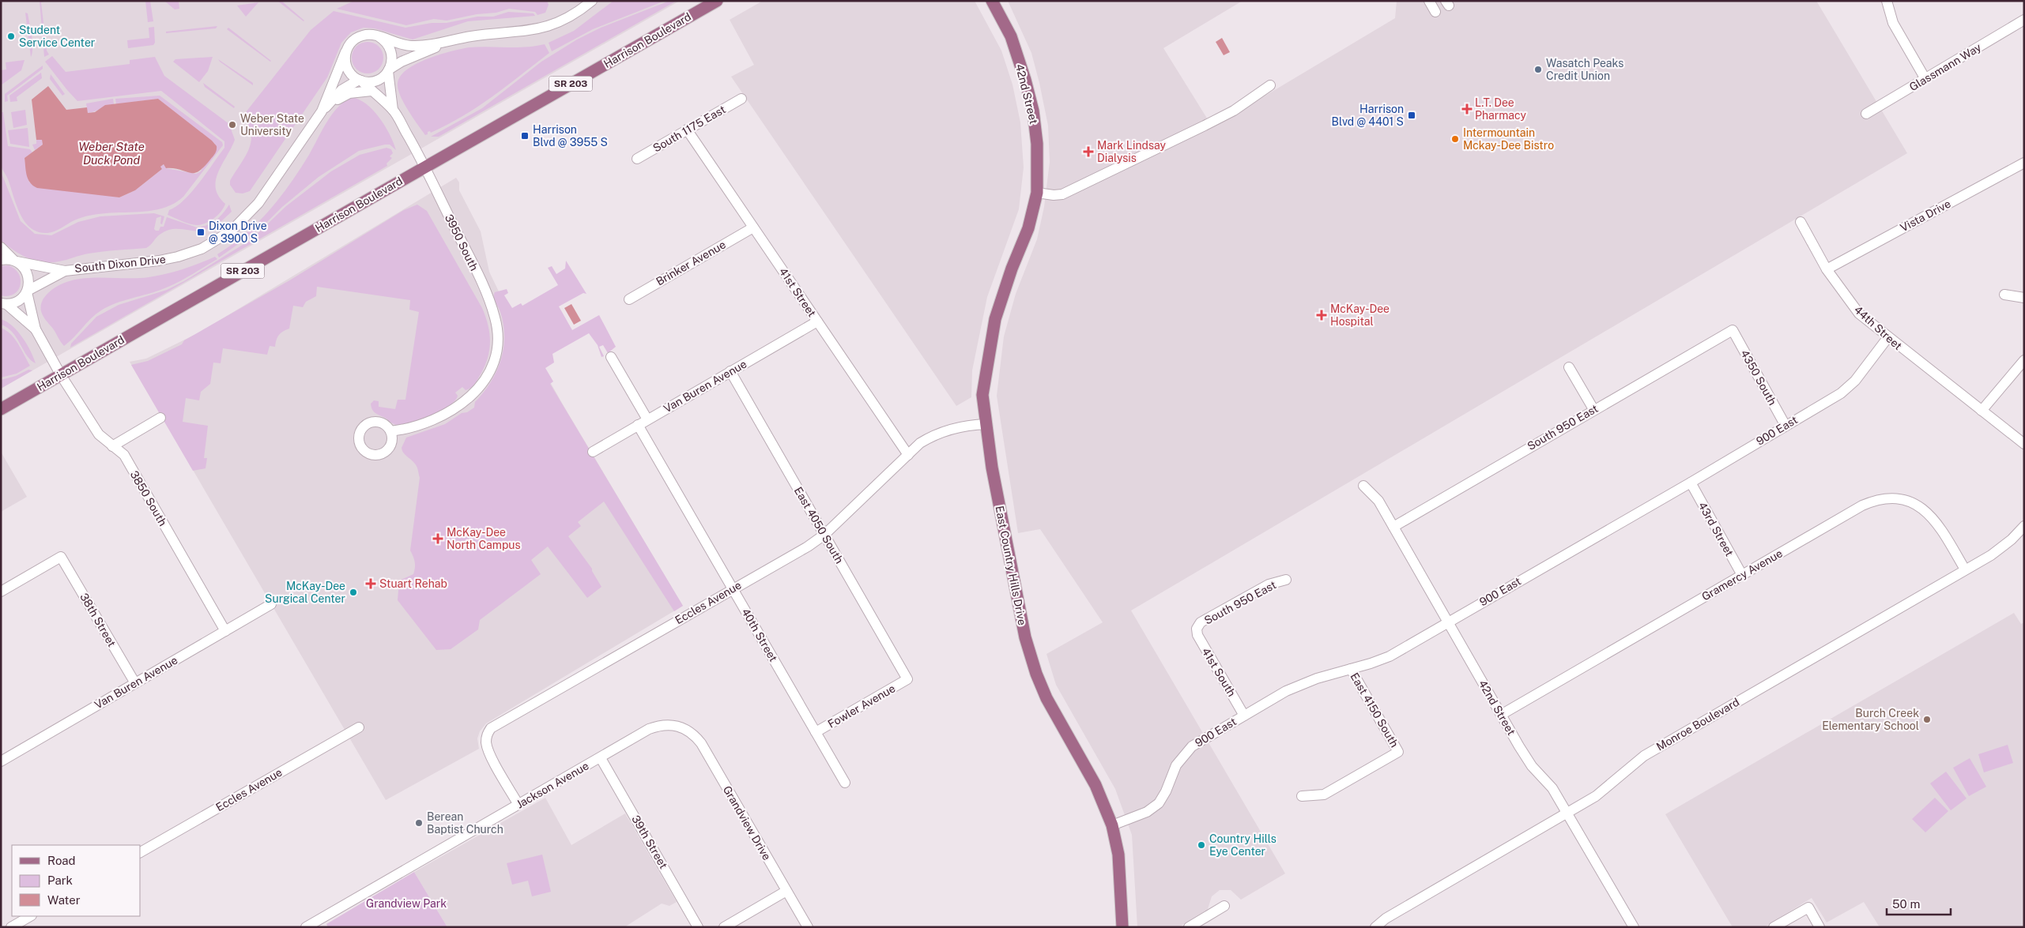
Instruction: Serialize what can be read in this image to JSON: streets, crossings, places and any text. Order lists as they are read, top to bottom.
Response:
{
  "streets": {
    "main road": [
      "Harrison Boulevard",
      "SR 203",
      "42nd Street",
      "East Country Hills Drive"
    ],
    "street": [
      "Glassmann Way",
      "South 1175 East",
      "Vista Drive",
      "3950 South",
      "Brinker Avenue",
      "South Dixon Drive",
      "41st Street",
      "44th Street",
      "4350 South",
      "Van Buren Avenue",
      "South 950 East",
      "900 East",
      "3850 South",
      "East 4050 South",
      "43rd Street",
      "Gramercy Avenue",
      "Eccles Avenue",
      "38th Street",
      "40th Street",
      "41st South",
      "Fowler Avenue",
      "East 4150 South",
      "Monroe Boulevard",
      "Jackson Avenue",
      "Grandview Drive",
      "39th Street"
    ]
  },
  "crossings": [
    ["Harrison Boulevard", "3950 South"],
    ["Harrison Boulevard", "3850 South"],
    ["42nd Street", "South 950 East"],
    ["42nd Street", "900 East"],
    ["42nd Street", "East Country Hills Drive"],
    ["42nd Street", "Gramercy Avenue"],
    ["42nd Street", "Monroe Boulevard"],
    ["South 1175 East", "41st Street"],
    ["Vista Drive", "44th Street"],
    ["Brinker Avenue", "41st Street"],
    ["41st Street", "Van Buren Avenue"],
    ["41st Street", "Eccles Avenue"],
    ["44th Street", "900 East"],
    ["4350 South", "South 950 East"],
    ["4350 South", "900 East"],
    ["Van Buren Avenue", "3850 South"],
    ["Van Buren Avenue", "East 4050 South"],
    ["Van Buren Avenue", "38th Street"],
    ["Van Buren Avenue", "40th Street"],
    ["South 950 East", "41st South"],
    ["900 East", "43rd Street"],
    ["900 East", "East Country Hills Drive"],
    ["900 East", "41st South"],
    ["900 East", "East 4150 South"],
    ["East 4050 South", "Eccles Avenue"],
    ["East 4050 South", "Fowler Avenue"],
    ["43rd Street", "Gramercy Avenue"],
    ["East Country Hills Drive", "Eccles Avenue"],
    ["Gramercy Avenue", "Monroe Boulevard"],
    ["Eccles Avenue", "40th Street"],
    ["Eccles Avenue", "Jackson Avenue"],
    ["40th Street", "Fowler Avenue"],
    ["Jackson Avenue", "Grandview Drive"],
    ["Jackson Avenue", "39th Street"]
  ],
  "water": ["Weber State Duck Pond"],
  "parks": ["Grandview Park"],
  "places": {
    "other": [
      "Student Service Center",
      "Wasatch Peaks Credit Union",
      "Weber State University",
      "Intermountain Mckay-Dee Bistro",
      "McKay-Dee Surgical Center",
      "Burch Creek Elementary School",
      "Berean Baptist Church",
      "Country Hills Eye Center"
    ],
    "health": [
      "L.T. Dee Pharmacy",
      "Mark Lindsay Dialysis",
      "McKay-Dee Hospital",
      "McKay-Dee North Campus",
      "Stuart Rehab"
    ],
    "transit": ["Harrison Blvd @ 4401 S", "Harrison Blvd @ 3955 S", "Dixon Drive @ 3900 S"]
  },
  "legend": ["Road", "Park", "Water"],
  "scale_bar": "50 m"
}
